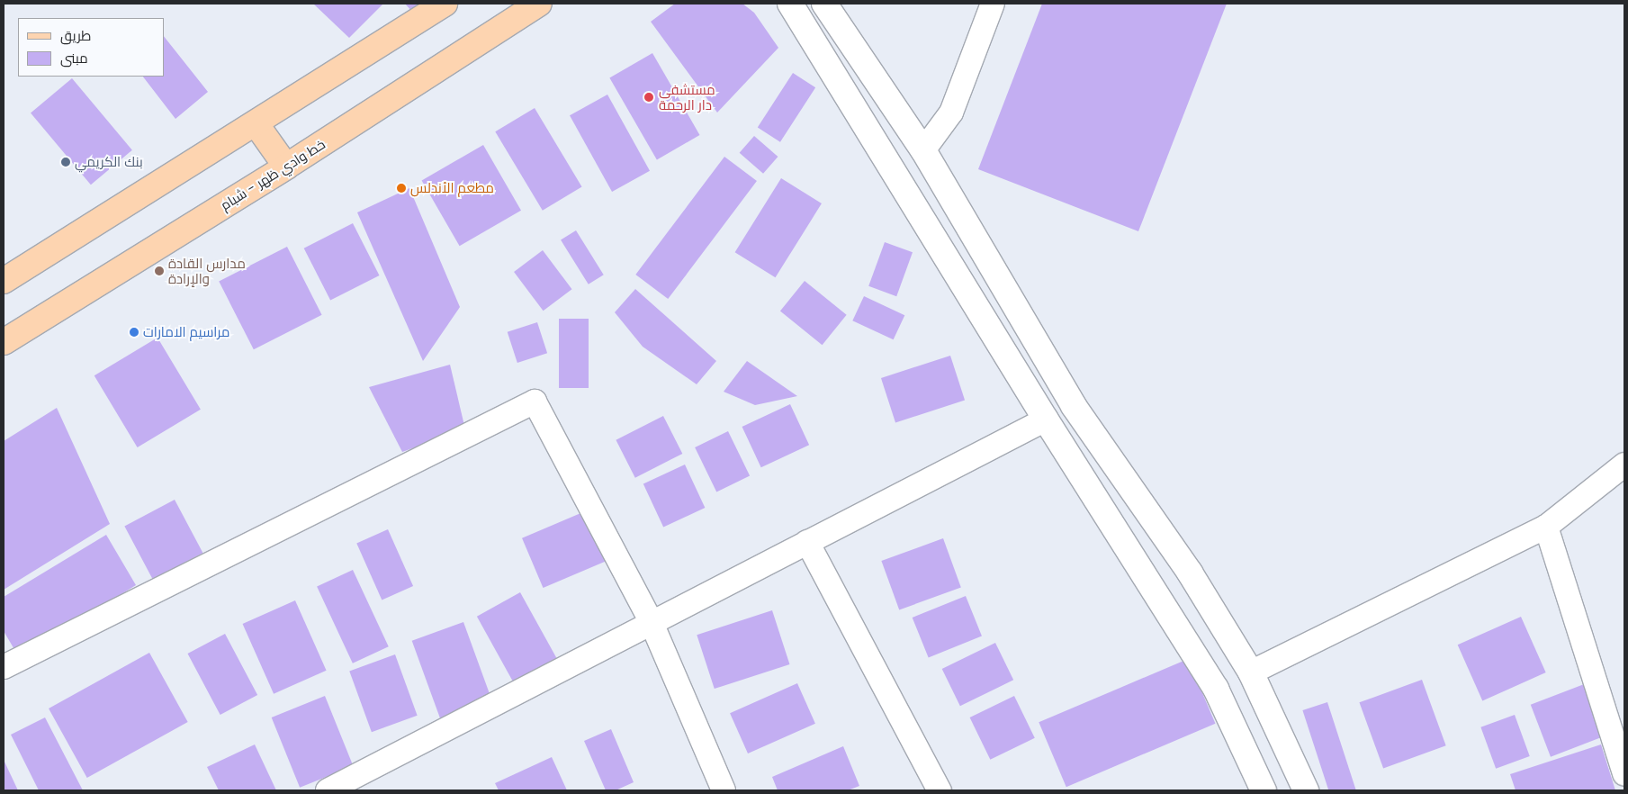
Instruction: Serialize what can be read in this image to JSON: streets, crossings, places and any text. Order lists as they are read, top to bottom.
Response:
{
  "streets": {
    "main road": ["خط وادي ظهر - شبام"]
  },
  "places": [
    "مستشفى دار الرحمة",
    "بنك الكريمي",
    "مطعم الأندلس",
    "مدارس القادة والإرادة",
    "مراسيم الامارات"
  ],
  "legend": ["طريق", "مبنى"]
}
